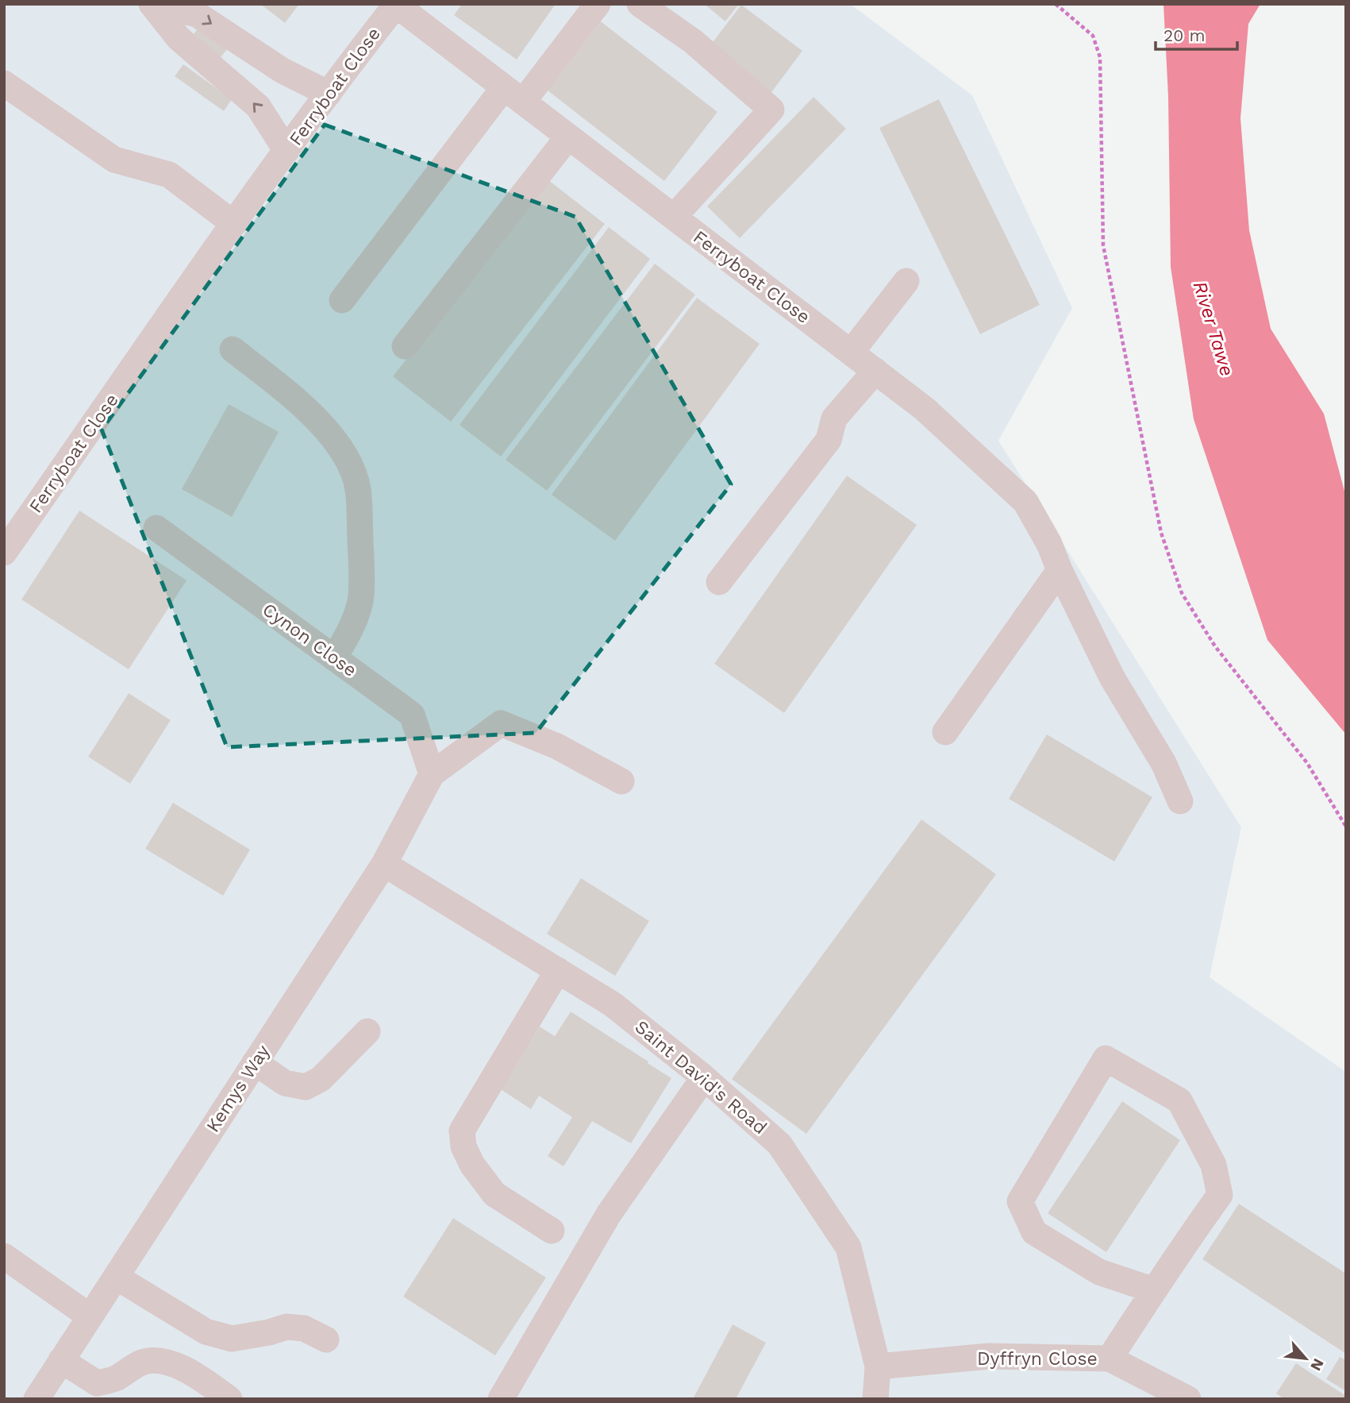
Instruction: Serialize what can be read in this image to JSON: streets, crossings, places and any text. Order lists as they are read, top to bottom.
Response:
{
  "streets": {
    "street": [
      "Ferryboat Close",
      "Cynon Close",
      "Saint David's Road",
      "Kemys Way",
      "Dyffryn Close"
    ]
  },
  "crossings": [
    ["Cynon Close", "Kemys Way"],
    ["Saint David's Road", "Kemys Way"],
    ["Saint David's Road", "Dyffryn Close"]
  ],
  "water": ["River Tawe"],
  "scale_bar": "20 m",
  "north": "bottom right"
}
